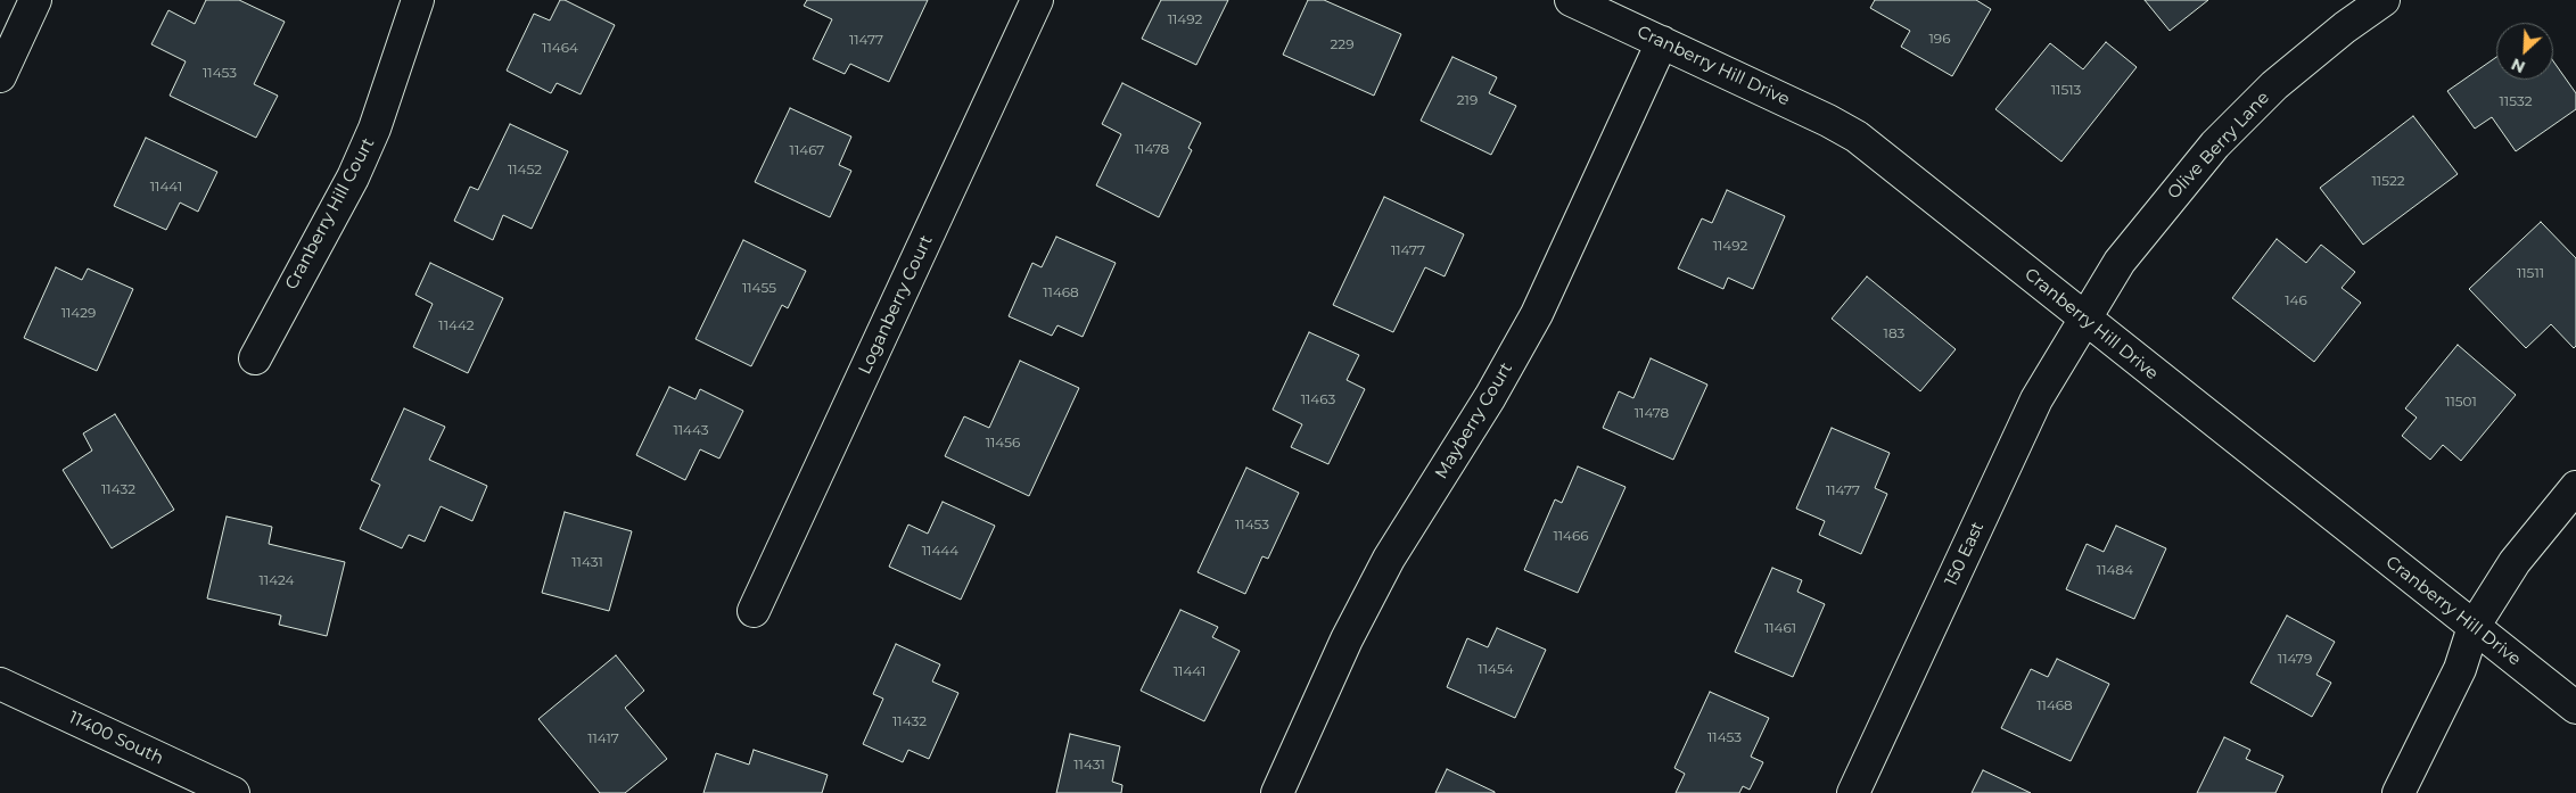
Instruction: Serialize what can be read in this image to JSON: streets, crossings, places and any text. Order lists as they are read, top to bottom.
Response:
{
  "streets": {
    "street": [
      "Cranberry Hill Drive",
      "Olive Berry Lane",
      "Cranberry Hill Court",
      "Loganberry Court",
      "Mayberry Court",
      "150 East",
      "11400 South"
    ]
  },
  "crossings": [
    ["Cranberry Hill Drive", "Olive Berry Lane"],
    ["Cranberry Hill Drive", "Mayberry Court"],
    ["Cranberry Hill Drive", "150 East"],
    ["Olive Berry Lane", "150 East"]
  ],
  "house_numbers": [
    "11492",
    "196",
    "11477",
    "229",
    "11464",
    "11453",
    "11513",
    "219",
    "11532",
    "11478",
    "11467",
    "11452",
    "11522",
    "11441",
    "11492",
    "11477",
    "11511",
    "11455",
    "11468",
    "146",
    "11429",
    "11442",
    "183",
    "11463",
    "11501",
    "11478",
    "11443",
    "11456",
    "11432",
    "11477",
    "11453",
    "11466",
    "11444",
    "11431",
    "11484",
    "11424",
    "11461",
    "11479",
    "11454",
    "11441",
    "11468",
    "11432",
    "11453",
    "11417",
    "11431"
  ],
  "north": "bottom left"
}
